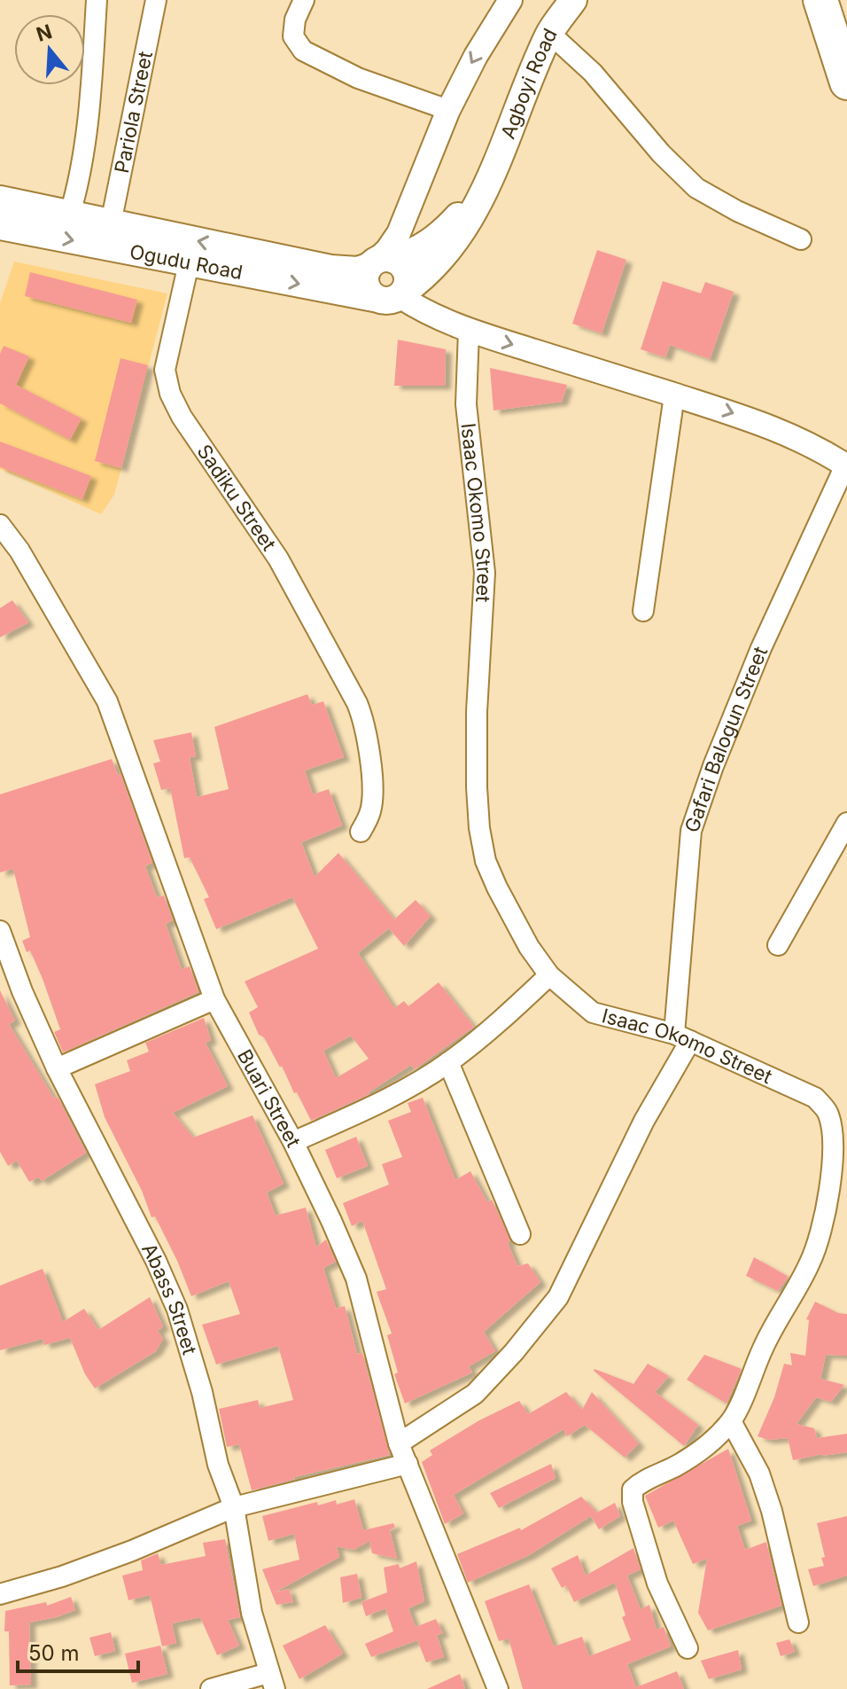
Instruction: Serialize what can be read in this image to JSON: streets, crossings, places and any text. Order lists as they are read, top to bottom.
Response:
{
  "streets": {
    "main road": ["Agboyi Road", "Ogudu Road"],
    "street": [
      "Pariola Street",
      "Sadiku Street",
      "Isaac Okomo Street",
      "Gafari Balogun Street",
      "Buari Street",
      "Abass Street"
    ]
  },
  "crossings": [
    ["Agboyi Road", "Ogudu Road"],
    ["Pariola Street", "Ogudu Road"],
    ["Ogudu Road", "Sadiku Street"],
    ["Isaac Okomo Street", "Gafari Balogun Street"]
  ],
  "scale_bar": "50 m",
  "north": "top"
}
